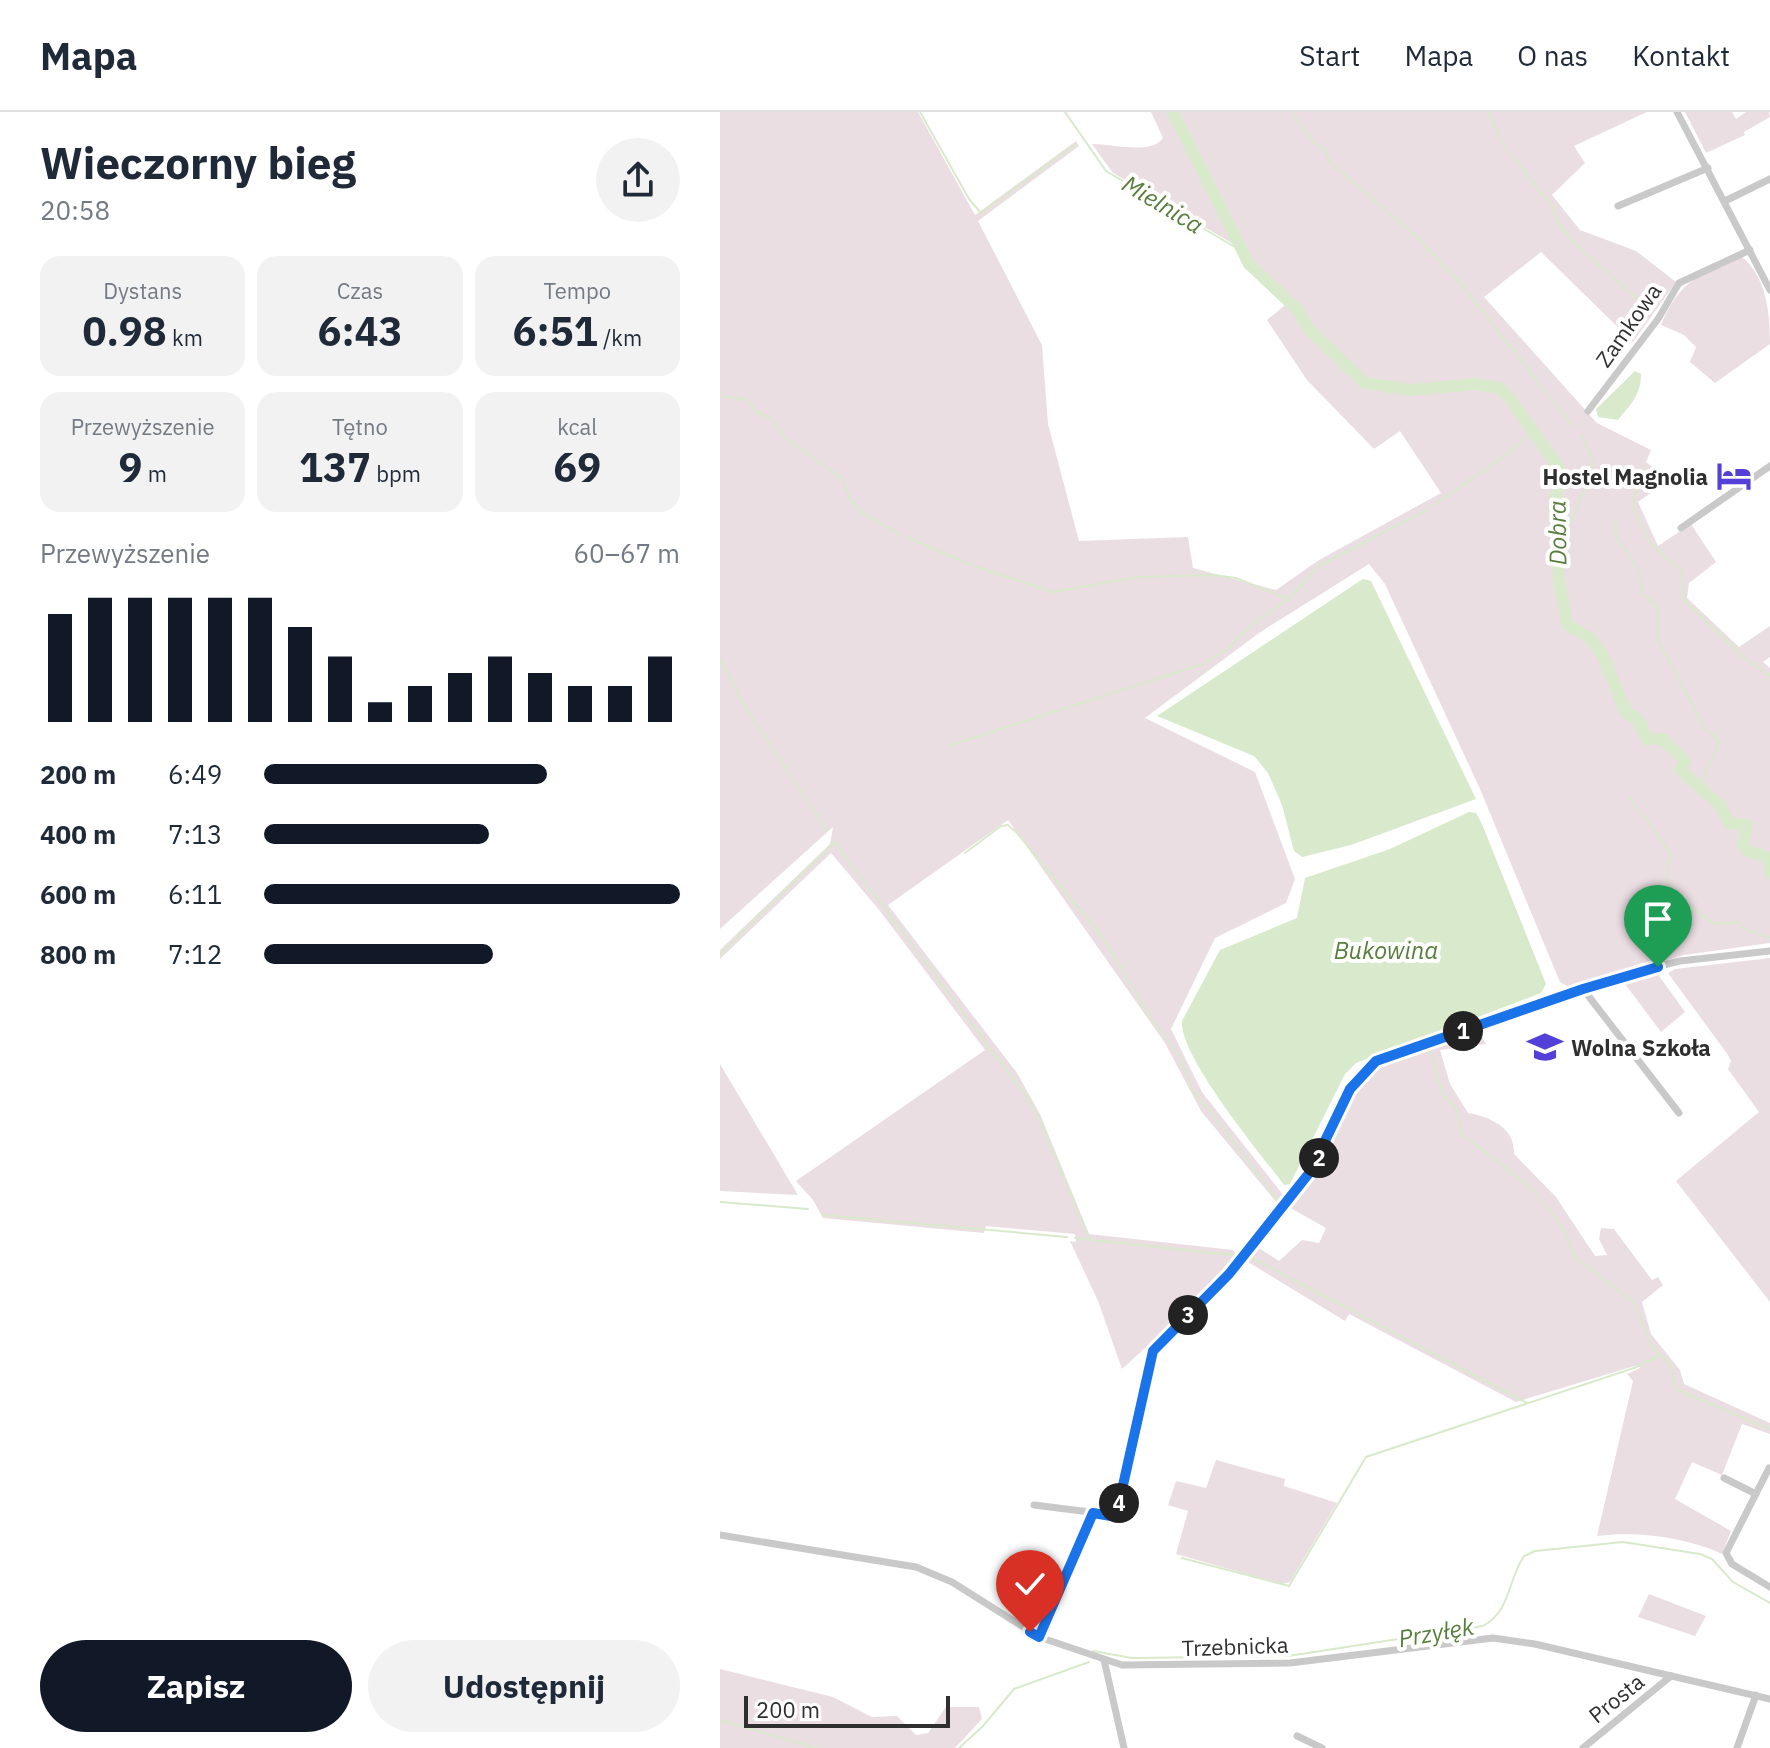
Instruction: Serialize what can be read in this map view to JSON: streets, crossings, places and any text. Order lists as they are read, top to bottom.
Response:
{
  "streets": {
    "street": ["Zamkowa", "Trzebnicka", "Prosta"]
  },
  "crossings": [
    ["Trzebnicka", "Prosta"]
  ],
  "water": [
    "Mielnica",
    "Dobra",
    "Bukowina",
    "Przyłęk"
  ],
  "places": {
    "hotel": ["Hostel Magnolia"],
    "school or university": ["Wolna Szkoła"]
  },
  "scale_bar": "200 m",
  "page": {
    "header": "Mapa",
    "nav": [
      "Start",
      "Mapa",
      "O nas",
      "Kontakt"
    ],
    "heading": ["Wieczorny bieg", "20:58"],
    "stats": [
      ["Dystans", "0.98 km"],
      ["Czas", "6:43"],
      ["Tempo", "6:51 /km"],
      ["Przewyższenie", "9 m"],
      ["Tętno", "137 bpm"],
      ["kcal", "69"]
    ],
    "chart": ["Przewyższenie", "60–67 m"],
    "list": [
      {
        "name": "200 m",
        "note": "6:49"
      },
      {
        "name": "400 m",
        "note": "7:13"
      },
      {
        "name": "600 m",
        "note": "6:11"
      },
      {
        "name": "800 m",
        "note": "7:12"
      }
    ],
    "pins": [
      "1",
      "2",
      "3",
      "4"
    ],
    "buttons": ["Zapisz", "Udostępnij"],
    "scale": "200 m"
  }
}
